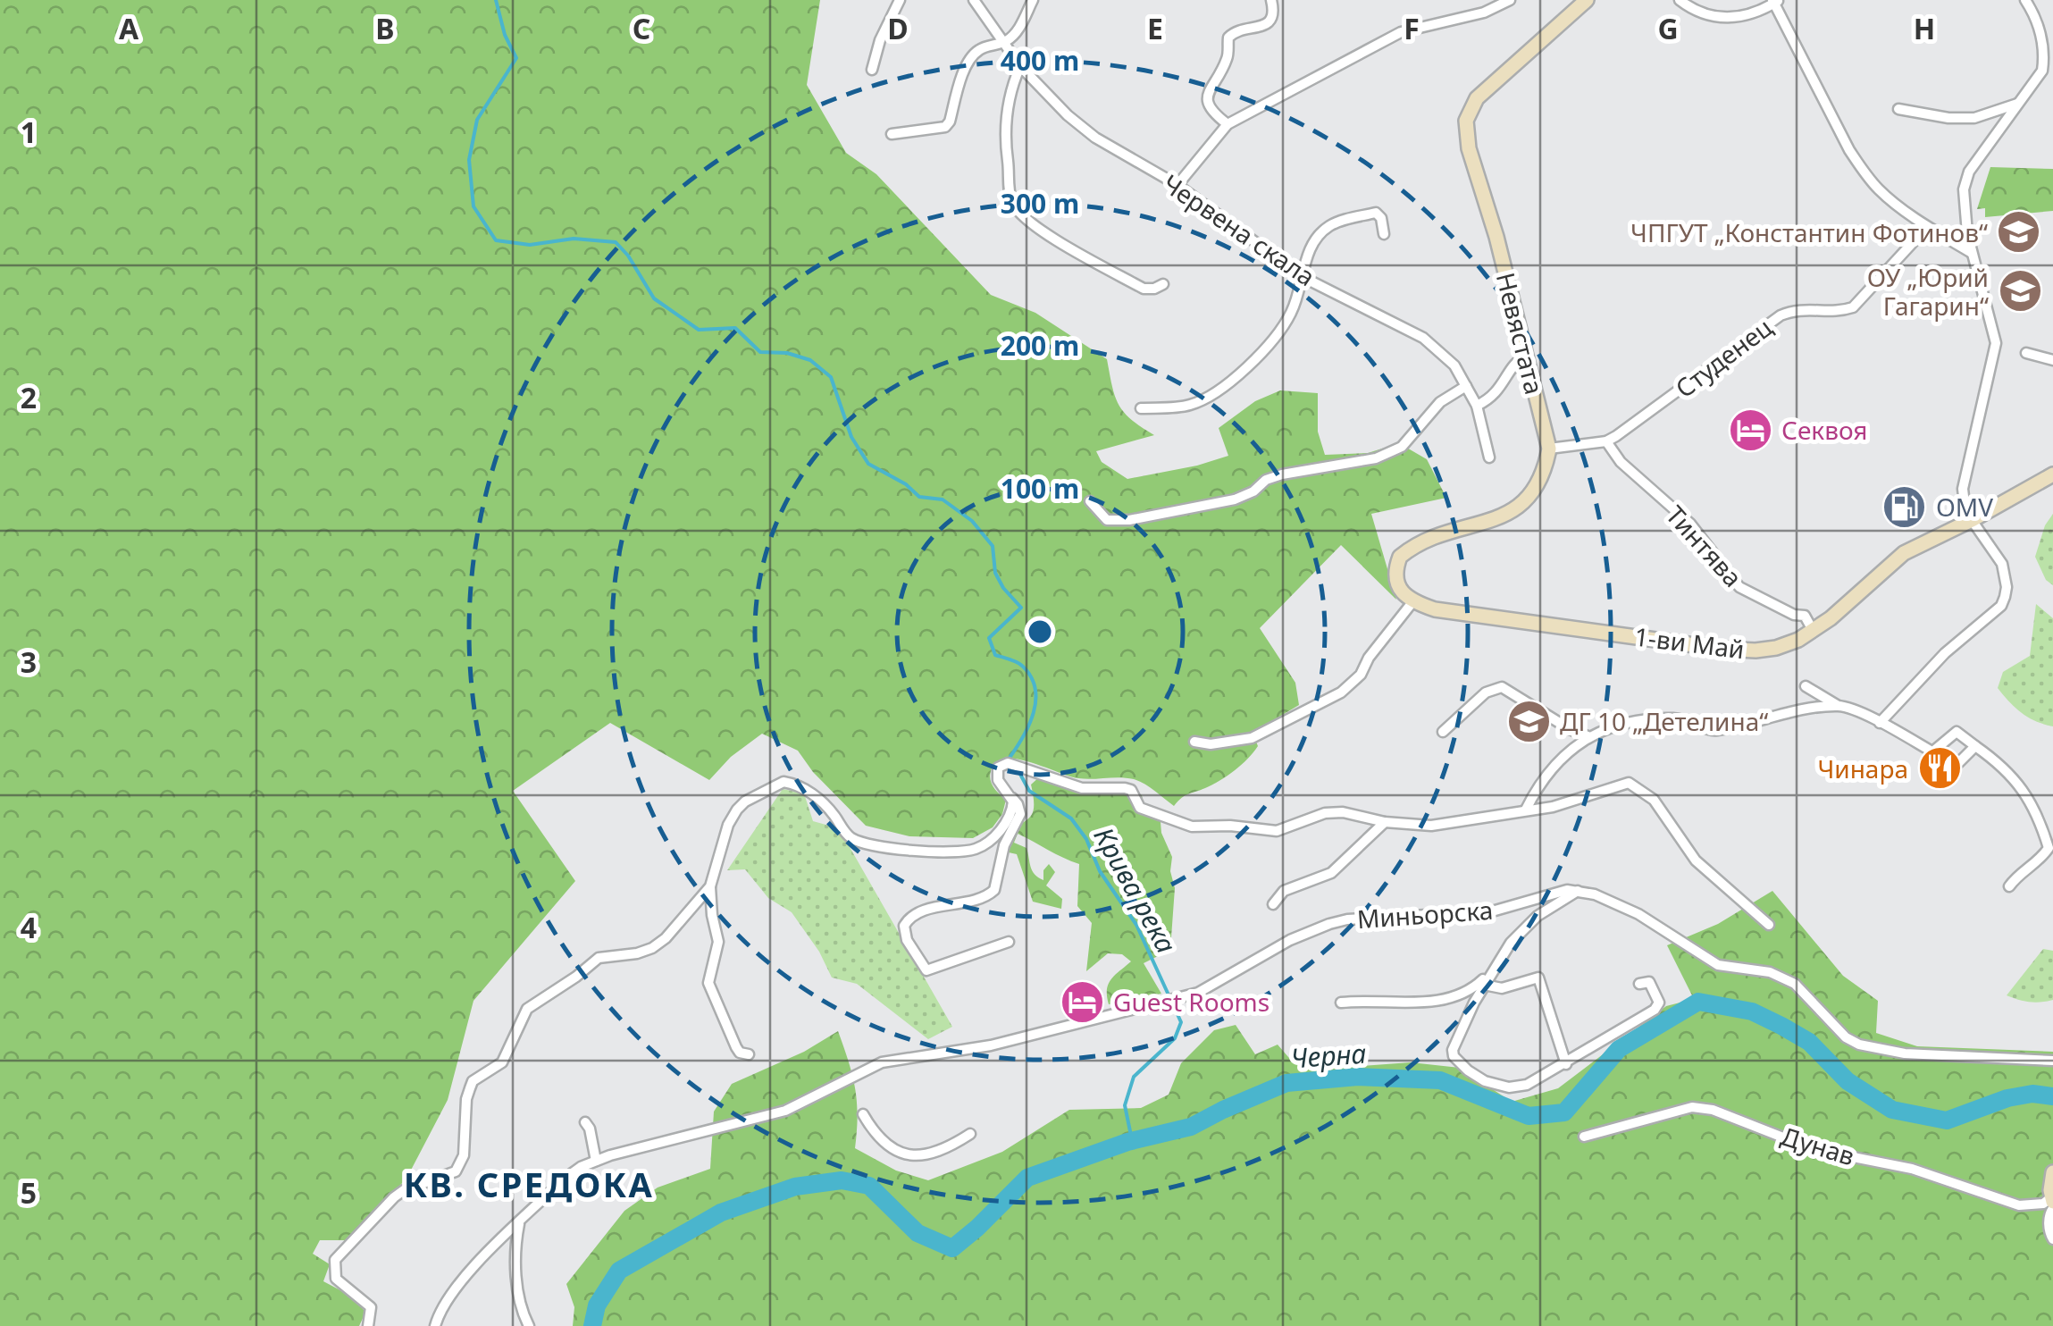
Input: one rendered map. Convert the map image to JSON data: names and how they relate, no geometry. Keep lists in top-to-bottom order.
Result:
{
  "streets": {
    "street": [
      "Червена скала",
      "Невястата",
      "Студенец",
      "Тинтява",
      "1-ви Май",
      "Миньорска",
      "Дунав"
    ]
  },
  "crossings": [
    ["Невястата", "Студенец"],
    ["Студенец", "Тинтява"],
    ["Тинтява", "1-ви Май"]
  ],
  "districts": ["КВ. СРЕДОКА"],
  "water": ["Крива река", "Черна"],
  "places": {
    "school or university": ["ЧПГУТ „Константин Фотинов“", "ОУ „Юрий Гагарин“", "ДГ 10 „Детелина“"],
    "hotel": ["Секвоя", "Guest Rooms"],
    "fuel station": ["OMV"],
    "restaurant": ["Чинара"]
  },
  "grid": {
    "columns": [
      "A",
      "B",
      "C",
      "D",
      "E",
      "F",
      "G",
      "H"
    ],
    "rows": [
      "1",
      "2",
      "3",
      "4",
      "5"
    ]
  },
  "rings": [
    "400 m",
    "300 m",
    "200 m",
    "100 m"
  ]
}
